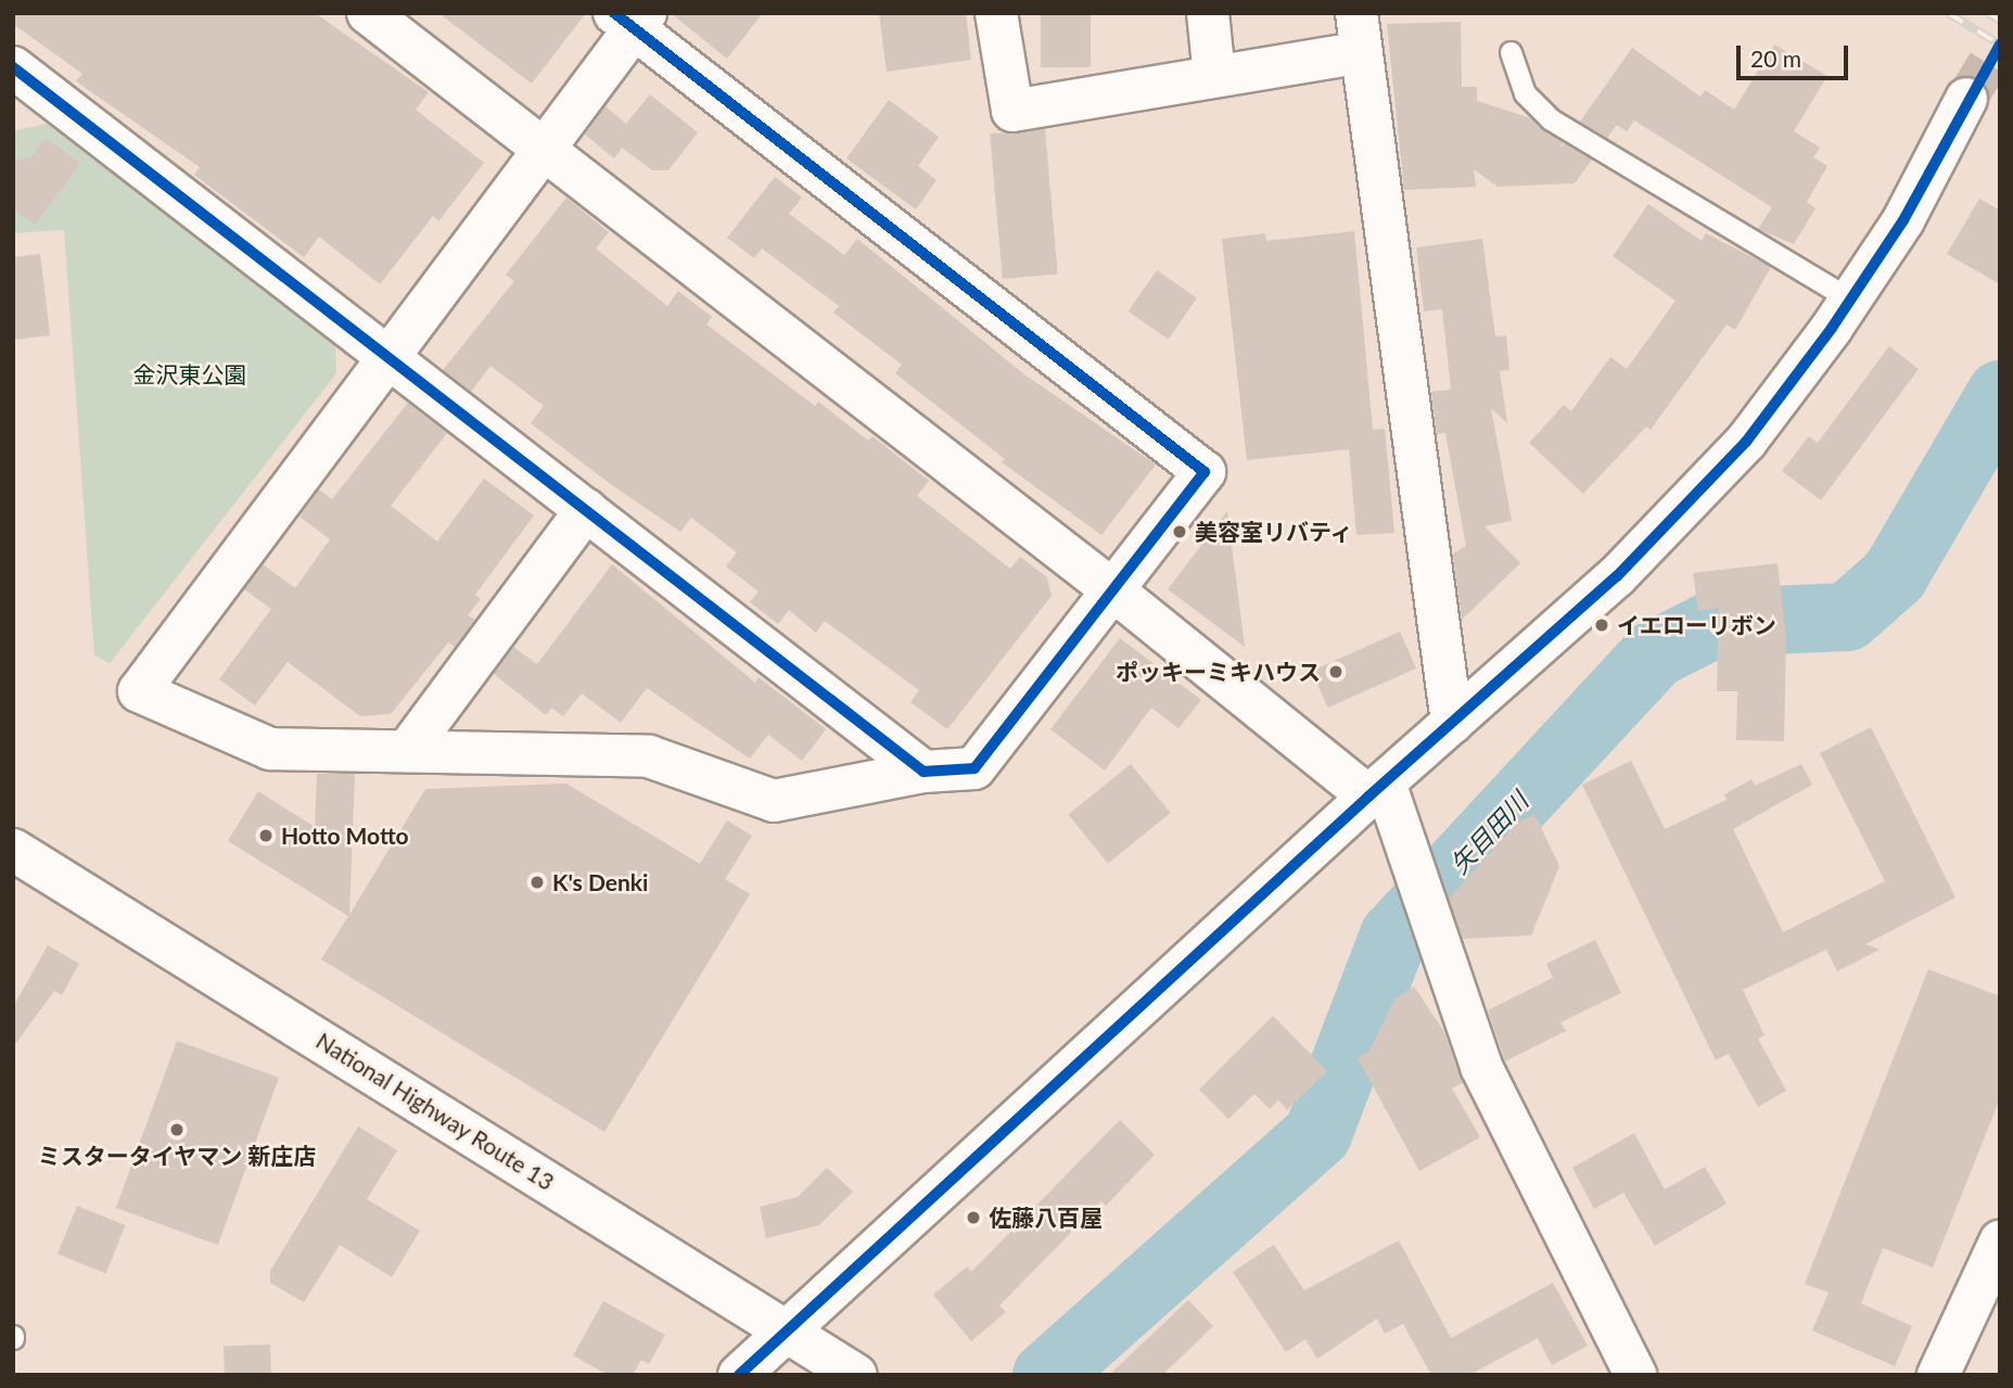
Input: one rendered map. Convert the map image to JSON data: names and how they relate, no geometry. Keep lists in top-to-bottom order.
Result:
{
  "streets": {
    "main road": ["National Highway Route 13"]
  },
  "water": ["矢目田川"],
  "parks": ["金沢東公園"],
  "places": [
    "美容室リバティ",
    "イエローリボン",
    "ポッキーミキハウス",
    "Hotto Motto",
    "K's Denki",
    "ミスタータイヤマン 新庄店",
    "佐藤八百屋"
  ],
  "scale_bar": "20 m"
}
